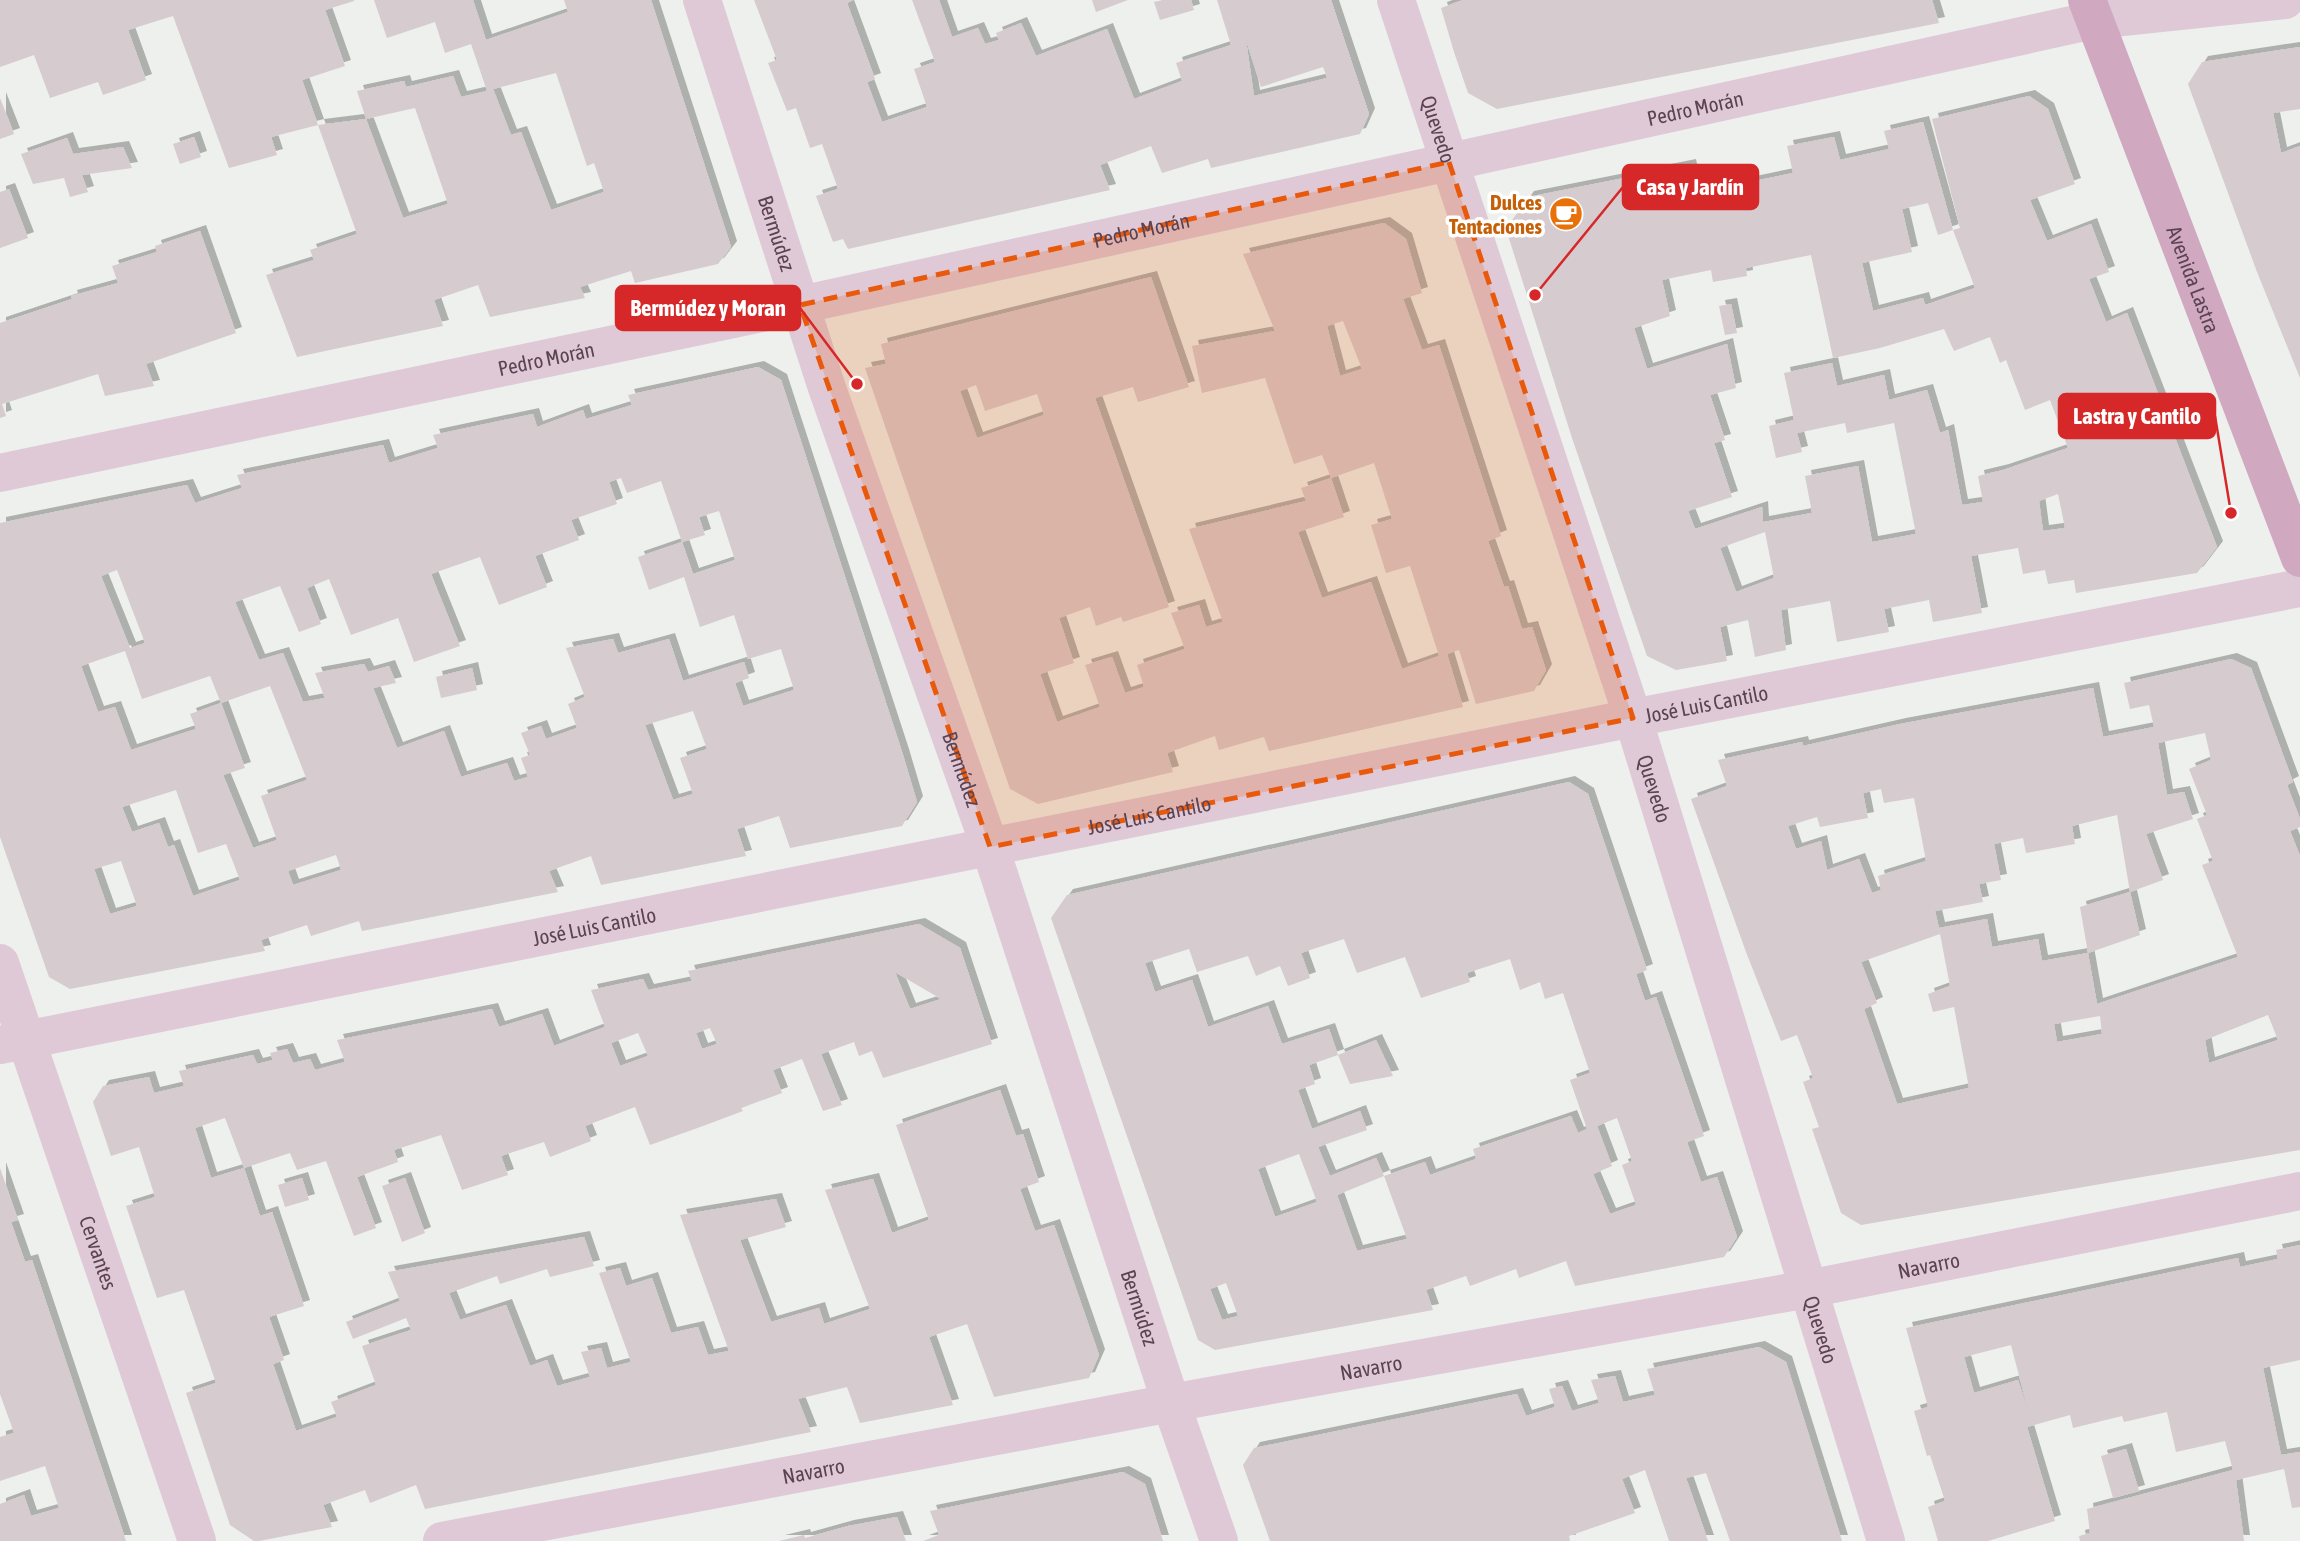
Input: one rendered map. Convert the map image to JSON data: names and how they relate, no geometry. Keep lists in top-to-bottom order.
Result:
{
  "streets": {
    "main road": ["Avenida Lastra"],
    "street": [
      "Pedro Morán",
      "Quevedo",
      "Bermúdez",
      "José Luis Cantilo",
      "Cervantes",
      "Navarro"
    ]
  },
  "crossings": [
    ["Pedro Morán", "Quevedo"],
    ["Pedro Morán", "Bermúdez"],
    ["Pedro Morán", "Avenida Lastra"],
    ["Quevedo", "José Luis Cantilo"],
    ["Quevedo", "Navarro"],
    ["Bermúdez", "José Luis Cantilo"],
    ["Bermúdez", "Navarro"],
    ["José Luis Cantilo", "Cervantes"]
  ],
  "places": {
    "cafe": ["Dulces Tentaciones"],
    "other": ["Casa y Jardín", "Bermúdez y Moran", "Lastra y Cantilo"]
  }
}
